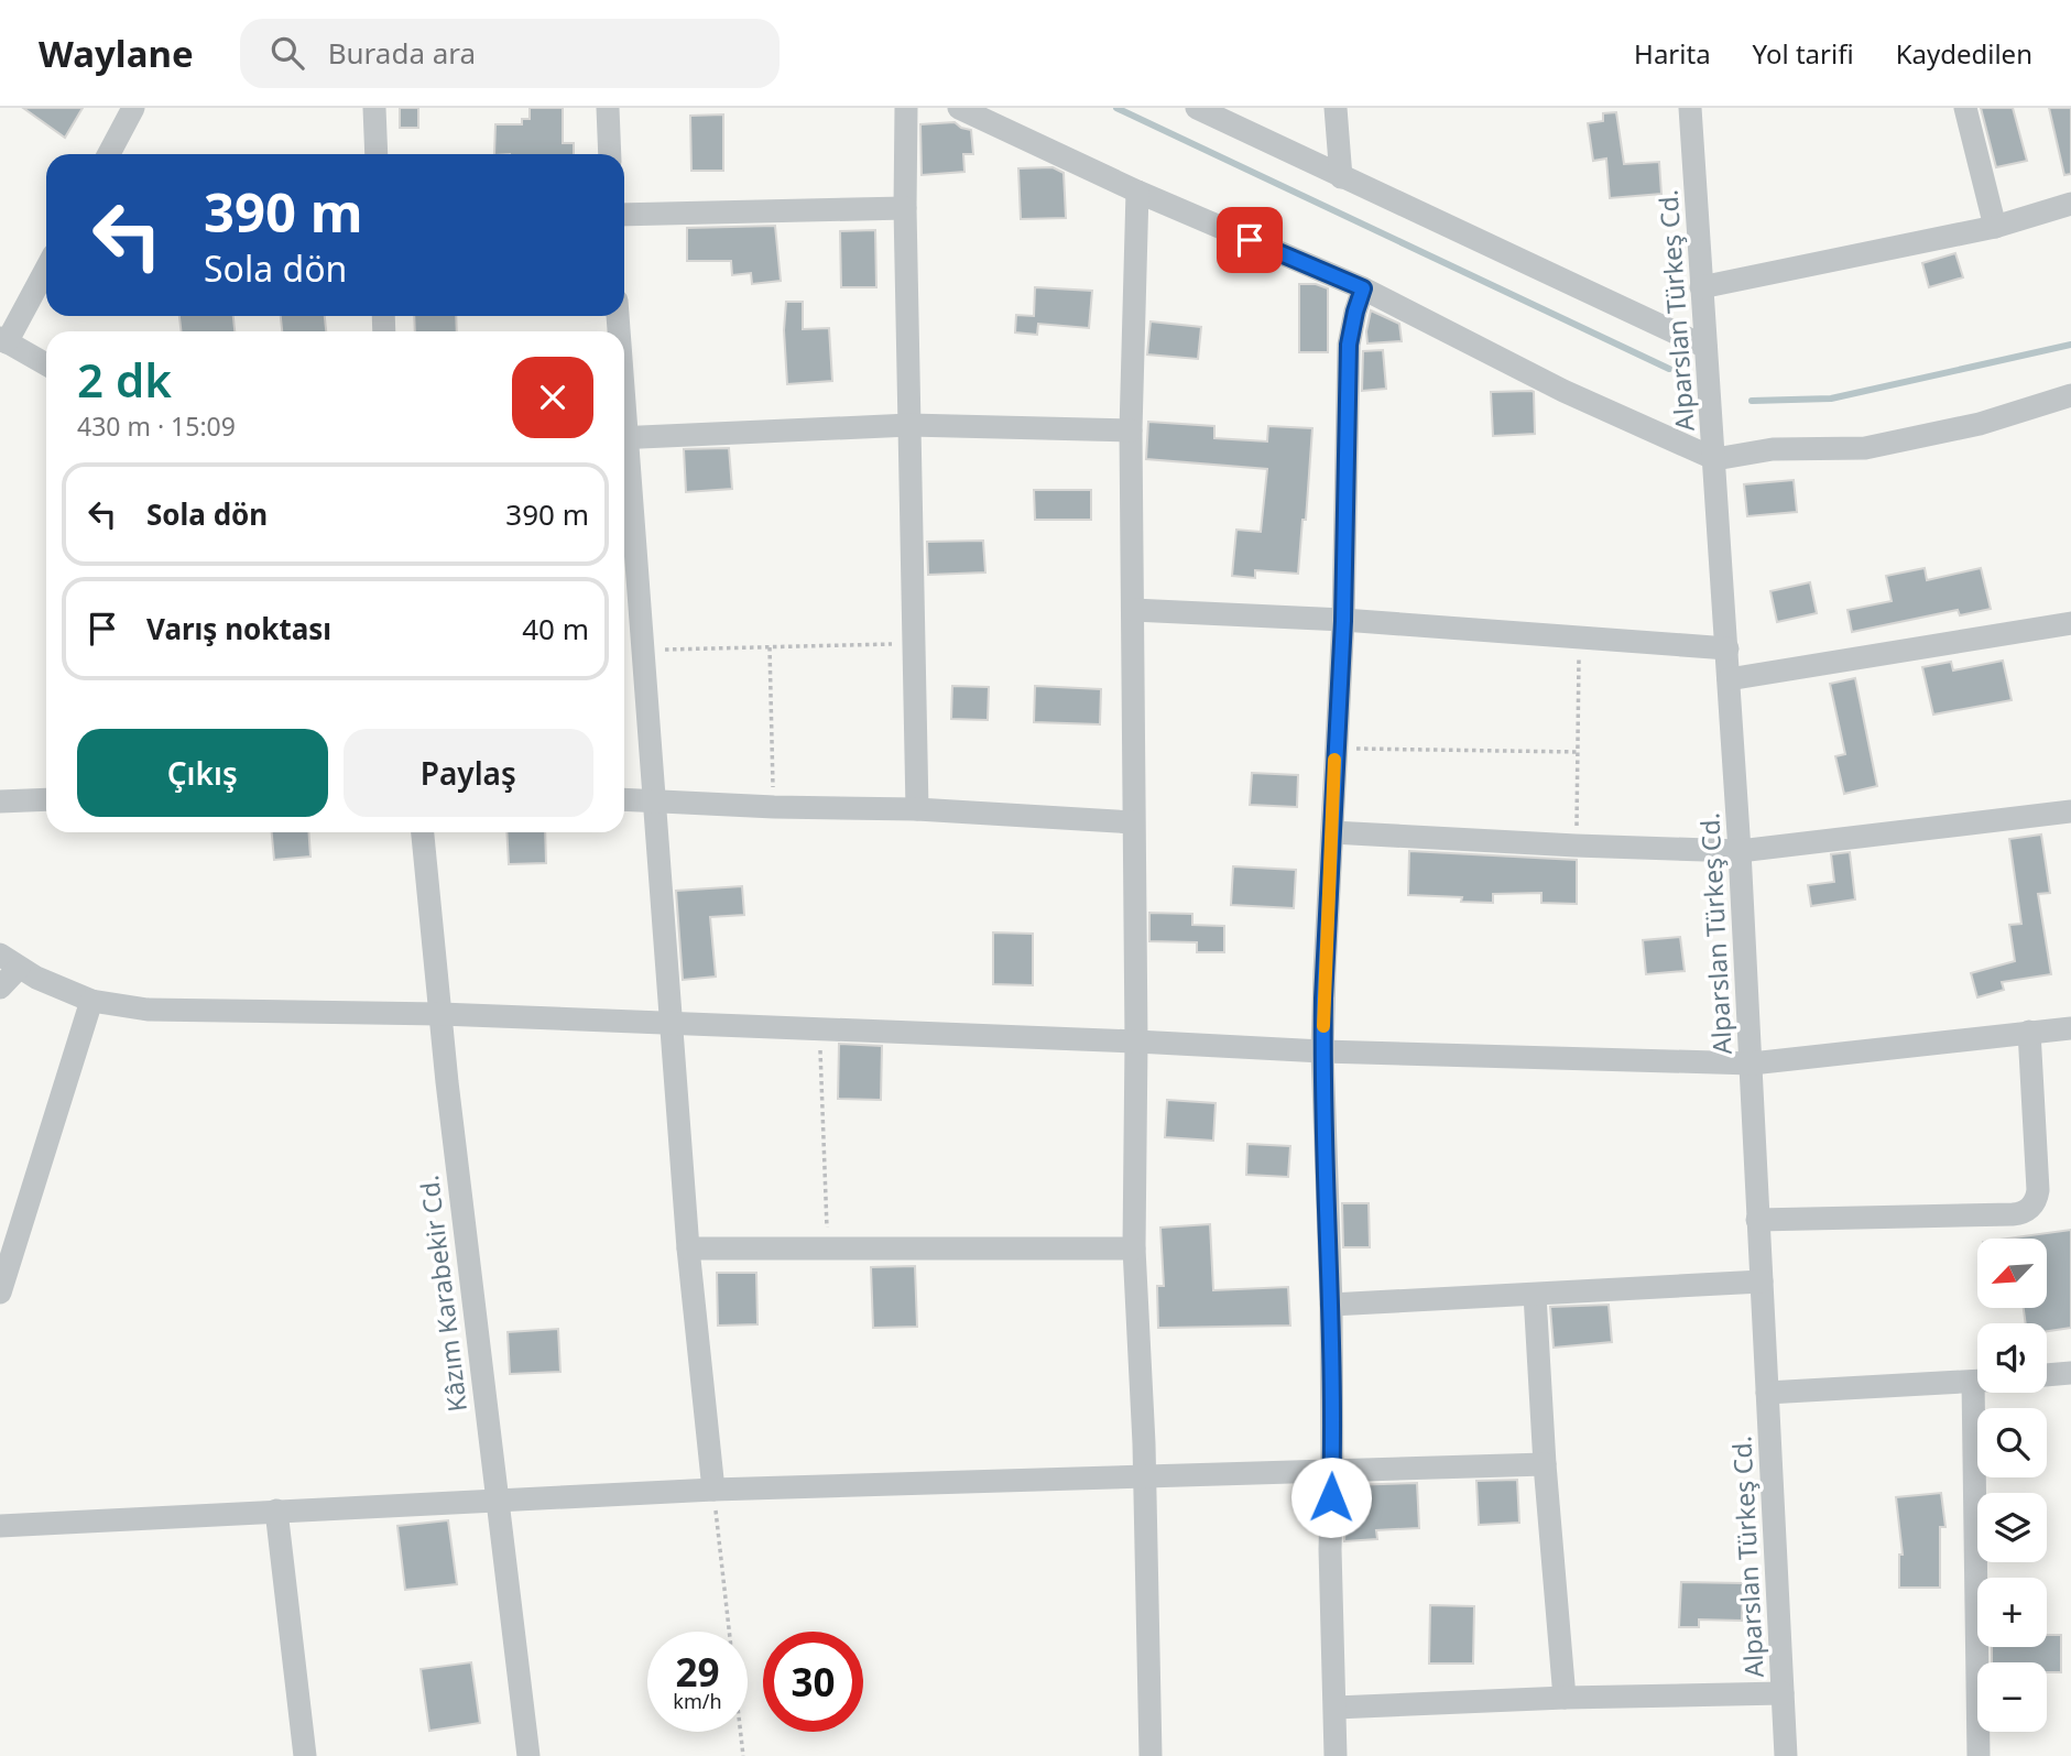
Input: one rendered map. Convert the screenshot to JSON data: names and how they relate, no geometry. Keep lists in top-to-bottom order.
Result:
{
  "streets": {
    "street": ["Alparslan Türkeş Cd.", "Kâzım Karabekir Cd."]
  },
  "north": "bottom left",
  "page": {
    "header": "Waylane",
    "search": "Burada ara",
    "nav": ["Harita", "Yol tarifi", "Kaydedilen"],
    "turn": ["390 m", "Sola dön"],
    "heading": ["2 dk", "430 m · 15:09"],
    "list": [
      {
        "name": "Sola dön",
        "value": "390 m"
      },
      {
        "name": "Varış noktası",
        "value": "40 m"
      }
    ],
    "buttons": ["Çıkış", "Paylaş"],
    "map_buttons": ["+", "−"],
    "speed": "29 km/h",
    "limit": "30"
  }
}
